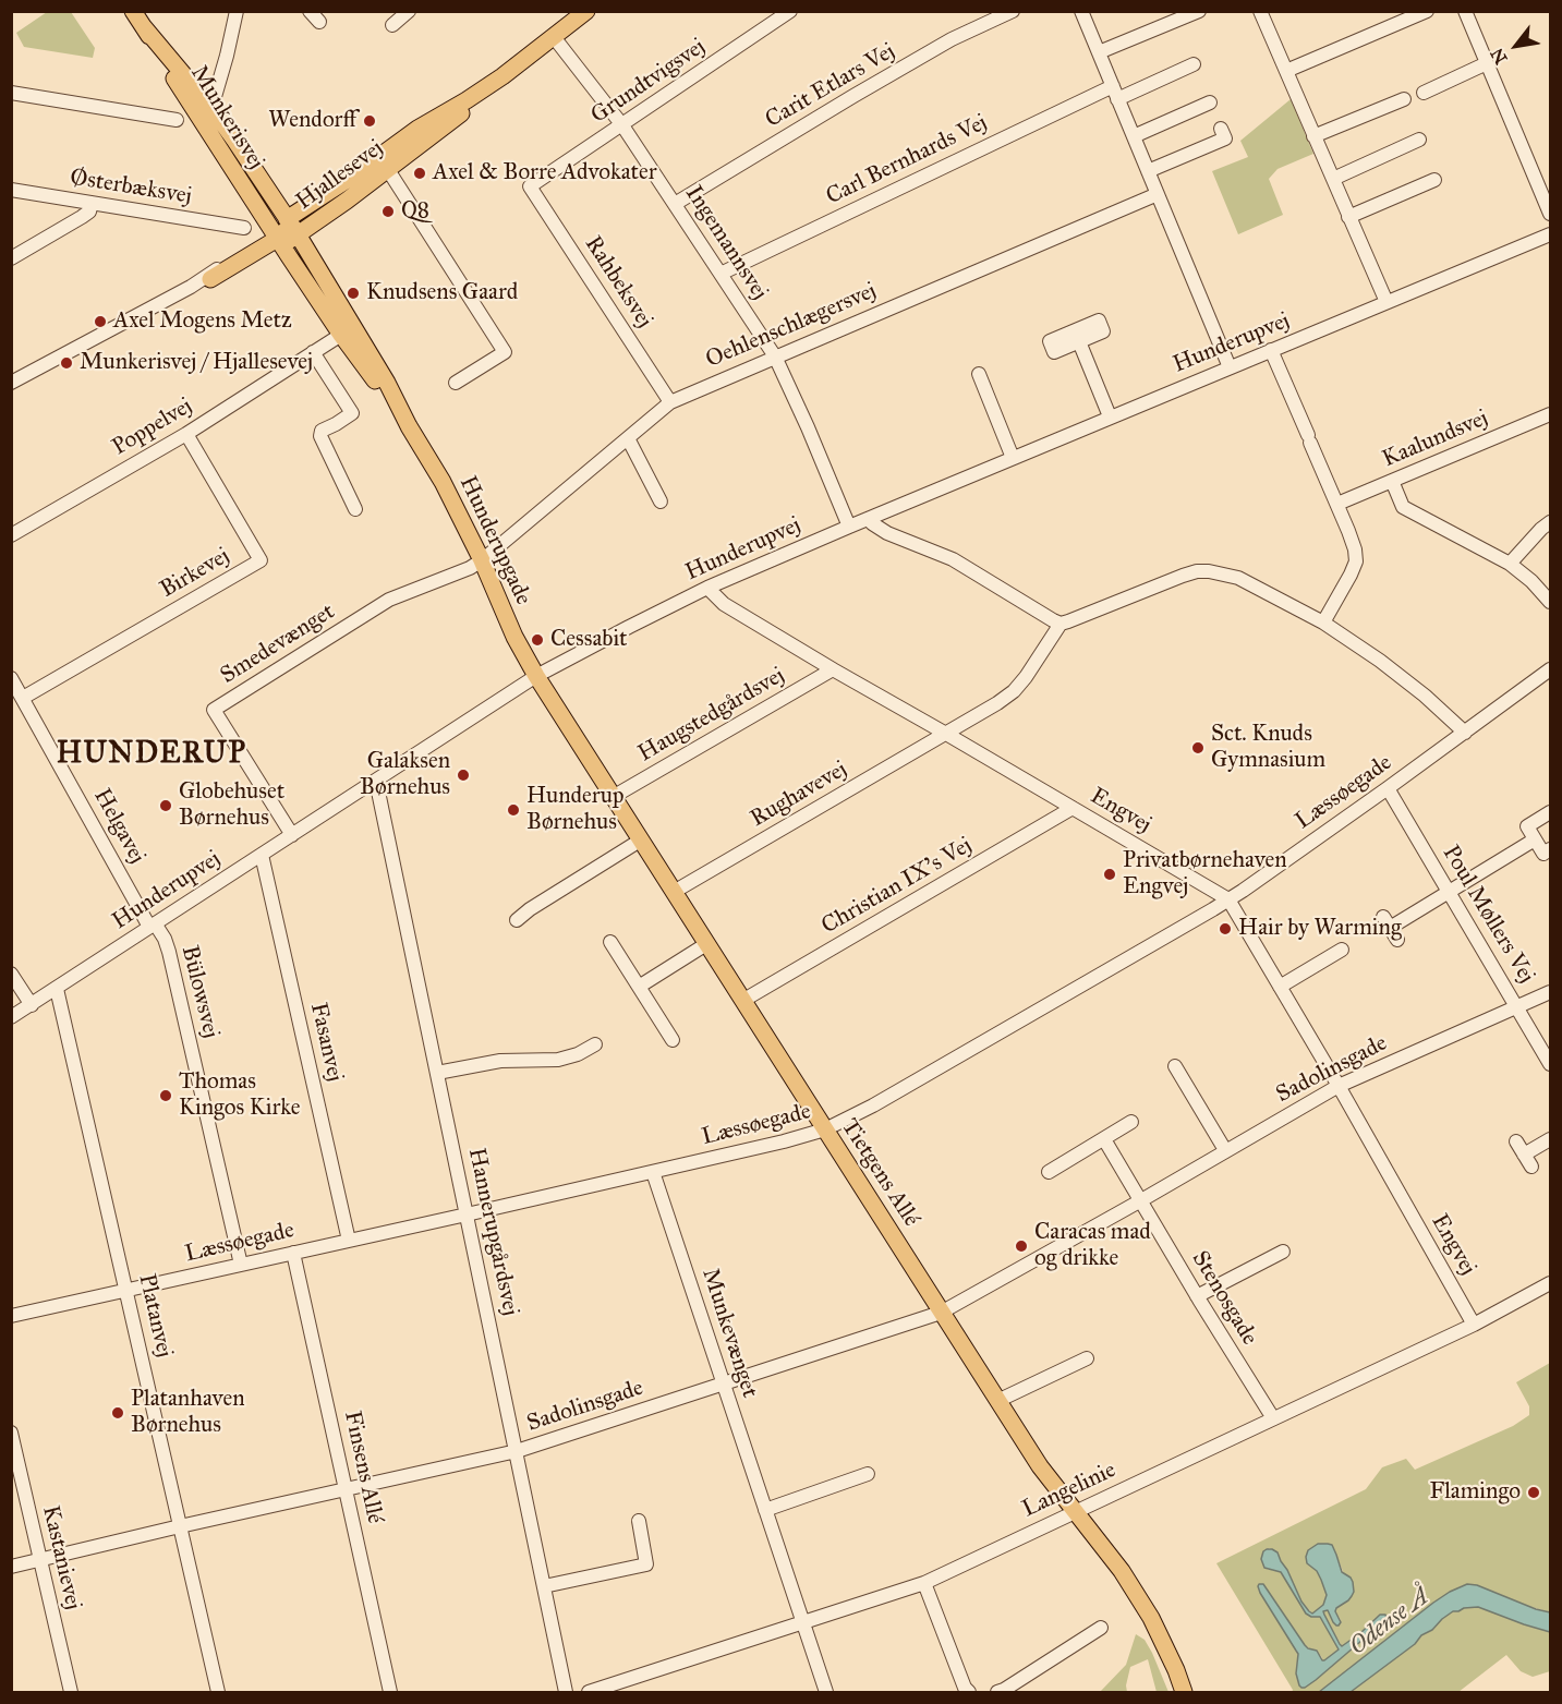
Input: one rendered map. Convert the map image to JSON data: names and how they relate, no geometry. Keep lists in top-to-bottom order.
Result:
{
  "streets": {
    "main road": [
      "Munkerisvej",
      "Hjallesevej",
      "Hunderupgade",
      "Tietgens Allé"
    ],
    "street": [
      "Grundtvigsvej",
      "Carit Etlars Vej",
      "Carl Bernhards Vej",
      "Østerbæksvej",
      "Ingemannsvej",
      "Rahbeksvej",
      "Oehlenschlægersvej",
      "Hunderupvej",
      "Poppelvej",
      "Kaalundsvej",
      "Birkevej",
      "Smedevænget",
      "Haugstedgårdsvej",
      "Læssøegade",
      "Rughavevej",
      "Engvej",
      "Helgavej",
      "Christian IX's Vej",
      "Poul Møllers Vej",
      "Bülowsvej",
      "Fasanvej",
      "Sadolinsgade",
      "Hannerupgårdsvej",
      "Stenosgade",
      "Platanvej",
      "Munkevænget",
      "Finsens Allé",
      "Langelinie",
      "Kastanievej"
    ]
  },
  "crossings": [
    ["Grundtvigsvej", "Ingemannsvej"],
    ["Grundtvigsvej", "Rahbeksvej"],
    ["Carit Etlars Vej", "Ingemannsvej"],
    ["Munkerisvej", "Hjallesevej"],
    ["Munkerisvej", "Poppelvej"],
    ["Munkerisvej", "Hunderupgade"],
    ["Carl Bernhards Vej", "Ingemannsvej"],
    ["Hjallesevej", "Ingemannsvej"],
    ["Ingemannsvej", "Oehlenschlægersvej"],
    ["Ingemannsvej", "Hunderupvej"],
    ["Rahbeksvej", "Oehlenschlægersvej"],
    ["Oehlenschlægersvej", "Hunderupgade"],
    ["Oehlenschlægersvej", "Smedevænget"],
    ["Hunderupvej", "Hunderupgade"],
    ["Hunderupvej", "Smedevænget"],
    ["Hunderupvej", "Engvej"],
    ["Hunderupvej", "Helgavej"],
    ["Hunderupvej", "Bülowsvej"],
    ["Hunderupvej", "Fasanvej"],
    ["Hunderupvej", "Tietgens Allé"],
    ["Hunderupvej", "Hannerupgårdsvej"],
    ["Hunderupvej", "Platanvej"],
    ["Poppelvej", "Hunderupgade"],
    ["Poppelvej", "Birkevej"],
    ["Hunderupgade", "Tietgens Allé"],
    ["Birkevej", "Helgavej"],
    ["Haugstedgårdsvej", "Engvej"],
    ["Haugstedgårdsvej", "Tietgens Allé"],
    ["Læssøegade", "Engvej"],
    ["Læssøegade", "Poul Møllers Vej"],
    ["Læssøegade", "Bülowsvej"],
    ["Læssøegade", "Fasanvej"],
    ["Læssøegade", "Tietgens Allé"],
    ["Læssøegade", "Hannerupgårdsvej"],
    ["Læssøegade", "Platanvej"],
    ["Læssøegade", "Munkevænget"],
    ["Læssøegade", "Finsens Allé"],
    ["Rughavevej", "Engvej"],
    ["Rughavevej", "Tietgens Allé"],
    ["Engvej", "Christian IX's Vej"],
    ["Engvej", "Sadolinsgade"],
    ["Engvej", "Langelinie"],
    ["Helgavej", "Bülowsvej"],
    ["Christian IX's Vej", "Tietgens Allé"],
    ["Poul Møllers Vej", "Sadolinsgade"],
    ["Sadolinsgade", "Tietgens Allé"],
    ["Sadolinsgade", "Hannerupgårdsvej"],
    ["Sadolinsgade", "Stenosgade"],
    ["Sadolinsgade", "Platanvej"],
    ["Sadolinsgade", "Munkevænget"],
    ["Sadolinsgade", "Finsens Allé"],
    ["Sadolinsgade", "Kastanievej"],
    ["Tietgens Allé", "Langelinie"],
    ["Stenosgade", "Langelinie"],
    ["Munkevænget", "Langelinie"]
  ],
  "districts": ["HUNDERUP"],
  "water": ["Odense Å"],
  "places": [
    "Wendorff",
    "Axel & Borre Advokater",
    "Q8",
    "Knudsens Gaard",
    "Axel Mogens Metz",
    "Munkerisvej / Hjallesevej",
    "Cessabit",
    "Sct. Knuds Gymnasium",
    "Galaksen Børnehus",
    "Globehuset Børnehus",
    "Hunderup Børnehus",
    "Privatbørnehaven Engvej",
    "Hair by Warming",
    "Thomas Kingos Kirke",
    "Caracas mad og drikke",
    "Platanhaven Børnehus",
    "Flamingo"
  ],
  "north": "bottom left"
}
